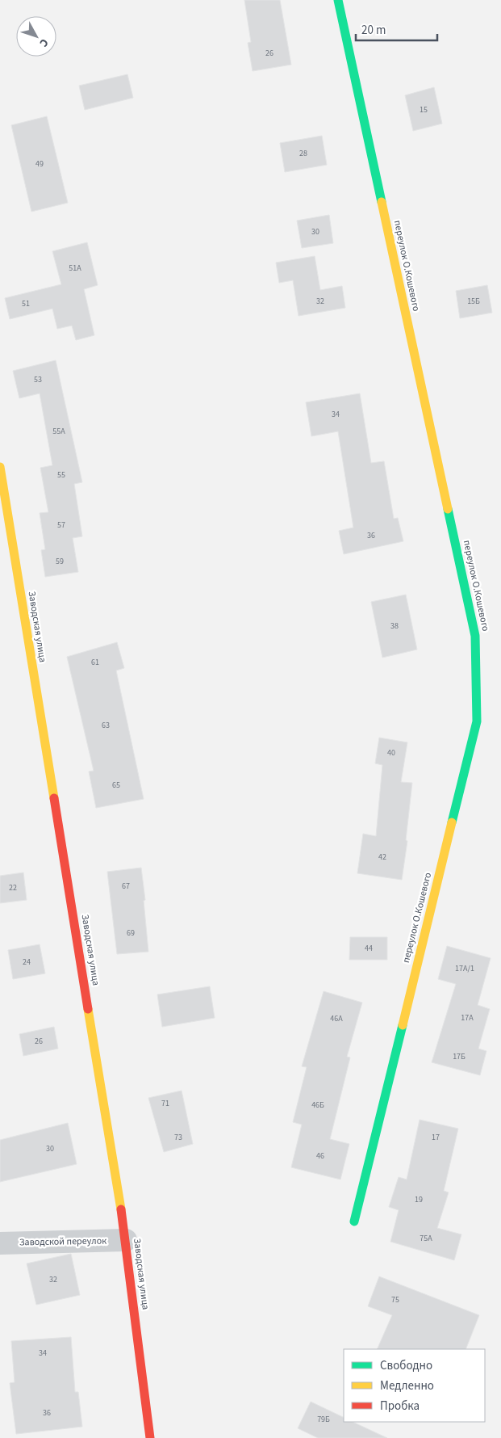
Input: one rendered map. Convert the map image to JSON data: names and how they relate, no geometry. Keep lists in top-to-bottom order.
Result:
{
  "streets": {
    "street": ["переулок О.Кошевого", "Заводская улица", "Заводской переулок"]
  },
  "crossings": [
    ["Заводская улица", "Заводской переулок"]
  ],
  "house_numbers": [
    "26",
    "15",
    "28",
    "49",
    "30",
    "51А",
    "32",
    "15Б",
    "51",
    "53",
    "34",
    "55А",
    "55",
    "57",
    "36",
    "59",
    "38",
    "61",
    "63",
    "40",
    "65",
    "42",
    "67",
    "22",
    "69",
    "44",
    "24",
    "17А/1",
    "17А",
    "46А",
    "26",
    "17Б",
    "71",
    "46Б",
    "73",
    "17",
    "30",
    "46",
    "19",
    "75А",
    "32",
    "75",
    "34",
    "36",
    "79Б"
  ],
  "legend": ["Свободно", "Медленно", "Пробка"],
  "scale_bar": "20 m",
  "north": "bottom right"
}
